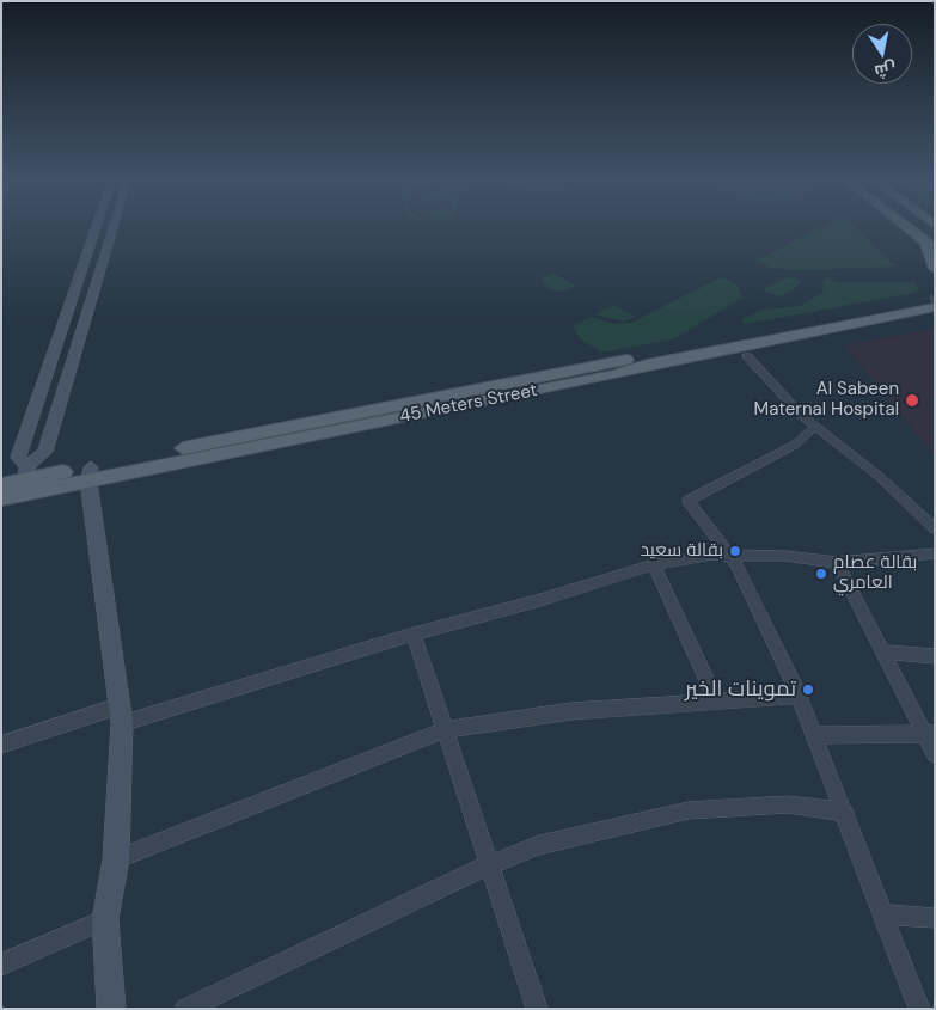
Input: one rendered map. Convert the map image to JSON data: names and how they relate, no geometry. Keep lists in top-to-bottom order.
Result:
{
  "streets": {
    "main road": ["45 Meters Street"]
  },
  "places": [
    "Al Sabeen Maternal Hospital",
    "بقالة سعيد",
    "بقالة عصام العامري",
    "تموينات الخير"
  ],
  "north": "bottom"
}
